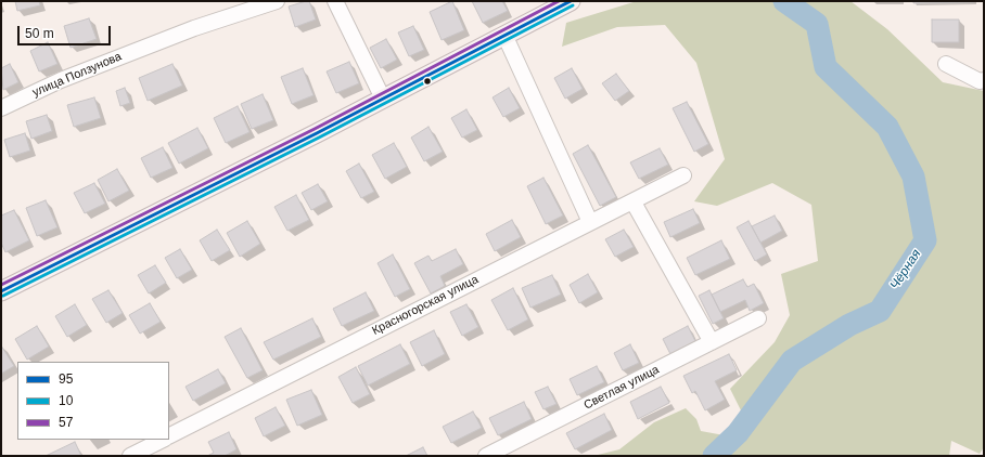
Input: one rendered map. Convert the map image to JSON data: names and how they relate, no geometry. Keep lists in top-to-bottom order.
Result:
{
  "streets": {
    "street": ["улица Ползунова", "Красногорская улица", "Светлая улица"]
  },
  "water": ["Чёрная"],
  "lines": ["transit line 95", "transit line 57", "transit line 10"],
  "legend": ["95", "10", "57"],
  "scale_bar": "50 m"
}
